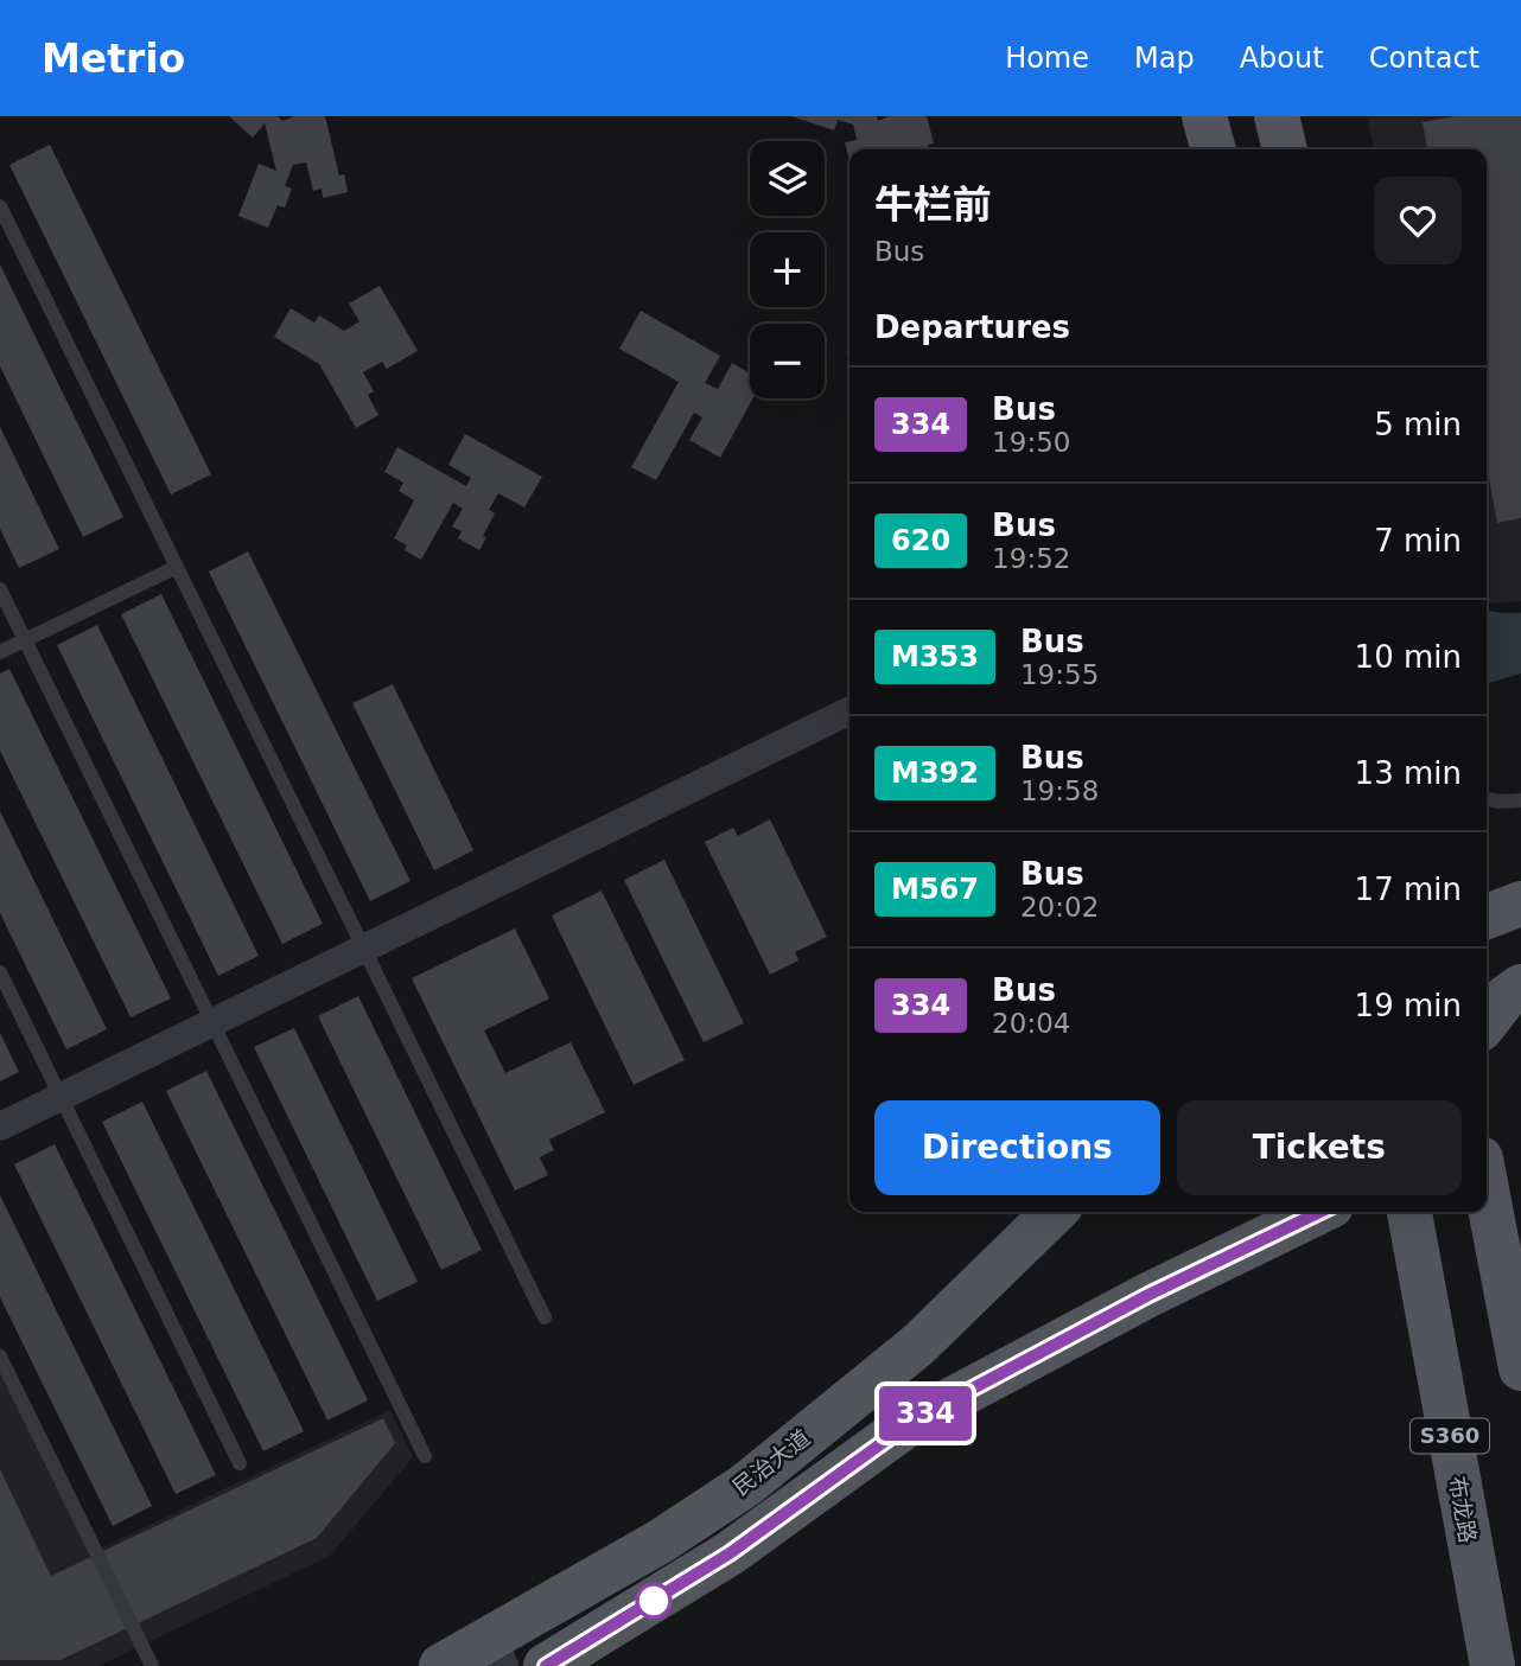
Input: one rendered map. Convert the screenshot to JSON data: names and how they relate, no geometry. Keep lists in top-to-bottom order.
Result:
{
  "streets": {
    "main road": ["S360", "民治大道", "布龙路"]
  },
  "lines": ["bus line 334"],
  "page": {
    "header": "Metrio",
    "nav": [
      "Home",
      "Map",
      "About",
      "Contact"
    ],
    "on_map": "334",
    "map_buttons": ["+", "−"],
    "heading": [
      ["牛栏前", "Bus"],
      "Departures"
    ],
    "list": [
      {
        "mark": "334",
        "name": "Bus",
        "note": "19:50",
        "value": "5 min"
      },
      {
        "mark": "620",
        "name": "Bus",
        "note": "19:52",
        "value": "7 min"
      },
      {
        "mark": "M353",
        "name": "Bus",
        "note": "19:55",
        "value": "10 min"
      },
      {
        "mark": "M392",
        "name": "Bus",
        "note": "19:58",
        "value": "13 min"
      },
      {
        "mark": "M567",
        "name": "Bus",
        "note": "20:02",
        "value": "17 min"
      },
      {
        "mark": "334",
        "name": "Bus",
        "note": "20:04",
        "value": "19 min"
      }
    ],
    "buttons": ["Directions", "Tickets"]
  }
}
